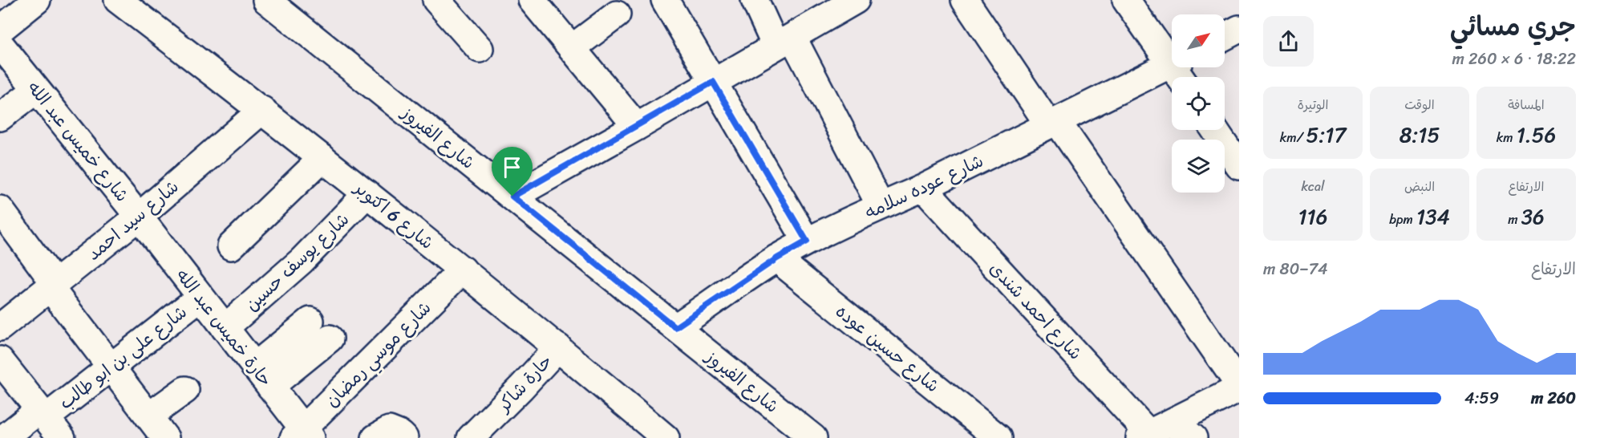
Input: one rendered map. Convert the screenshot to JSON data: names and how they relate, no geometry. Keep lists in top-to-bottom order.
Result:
{
  "streets": {
    "street": [
      "شارع الفيروز",
      "شارع خميس عبد الله",
      "شارع عوده سلامه",
      "شارع 6 اكتوبر",
      "شارع سيد احمد",
      "شارع يوسف حسين",
      "شارع احمد شندى",
      "حارة خميس عبد الله",
      "شارع حسين عوده",
      "شارع موسي رمضان",
      "شارع على بن ابو طالب",
      "حارة شاكر"
    ]
  },
  "crossings": [
    ["شارع الفيروز", "شارع عوده سلامه"],
    ["شارع خميس عبد الله", "شارع سيد احمد"],
    ["شارع خميس عبد الله", "حارة خميس عبد الله"],
    ["شارع عوده سلامه", "شارع احمد شندى"],
    ["شارع عوده سلامه", "شارع حسين عوده"],
    ["شارع 6 اكتوبر", "شارع سيد احمد"],
    ["شارع 6 اكتوبر", "شارع يوسف حسين"],
    ["شارع 6 اكتوبر", "شارع موسي رمضان"],
    ["شارع 6 اكتوبر", "حارة شاكر"],
    ["شارع سيد احمد", "حارة خميس عبد الله"],
    ["شارع يوسف حسين", "حارة خميس عبد الله"],
    ["حارة خميس عبد الله", "شارع موسي رمضان"],
    ["حارة خميس عبد الله", "شارع على بن ابو طالب"]
  ],
  "north": "top right",
  "page": {
    "heading": ["جري مسائي", "18:22 · 6 × 260 m"],
    "stats": [
      ["المسافة", "1.56 km"],
      ["الوقت", "8:15"],
      ["الوتيرة", "5:17 /km"],
      ["الارتفاع", "36 m"],
      ["النبض", "134 bpm"],
      ["kcal", "116"]
    ],
    "chart": ["الارتفاع", "74–80 m"],
    "list": [
      {
        "name": "260 m",
        "note": "4:59"
      }
    ]
  }
}
